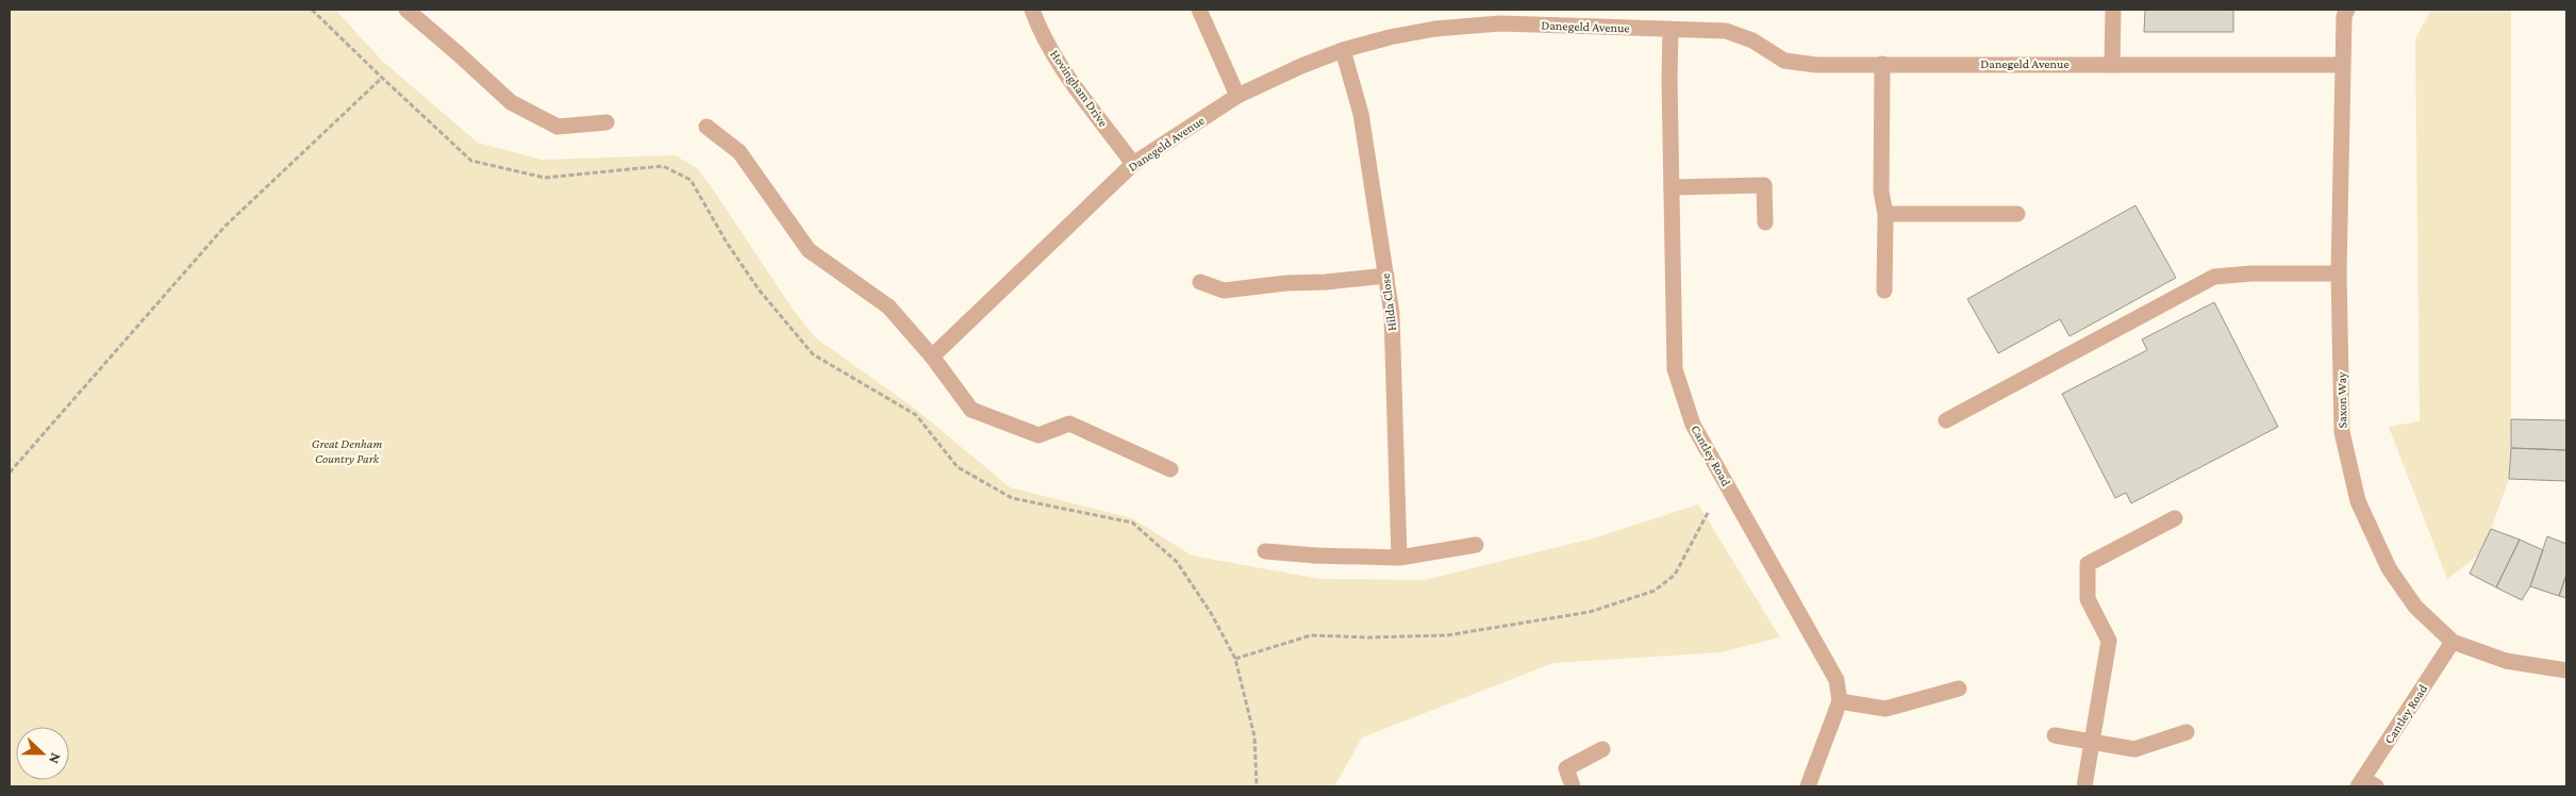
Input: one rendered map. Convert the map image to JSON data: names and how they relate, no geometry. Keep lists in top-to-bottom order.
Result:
{
  "streets": {
    "street": [
      "Danegeld Avenue",
      "Hovingham Drive",
      "Hilda Close",
      "Saxon Way",
      "Cantley Road"
    ]
  },
  "crossings": [
    ["Danegeld Avenue", "Hovingham Drive"],
    ["Danegeld Avenue", "Hilda Close"],
    ["Danegeld Avenue", "Saxon Way"],
    ["Danegeld Avenue", "Cantley Road"],
    ["Saxon Way", "Cantley Road"]
  ],
  "parks": ["Great Denham Country Park"],
  "north": "right"
}
